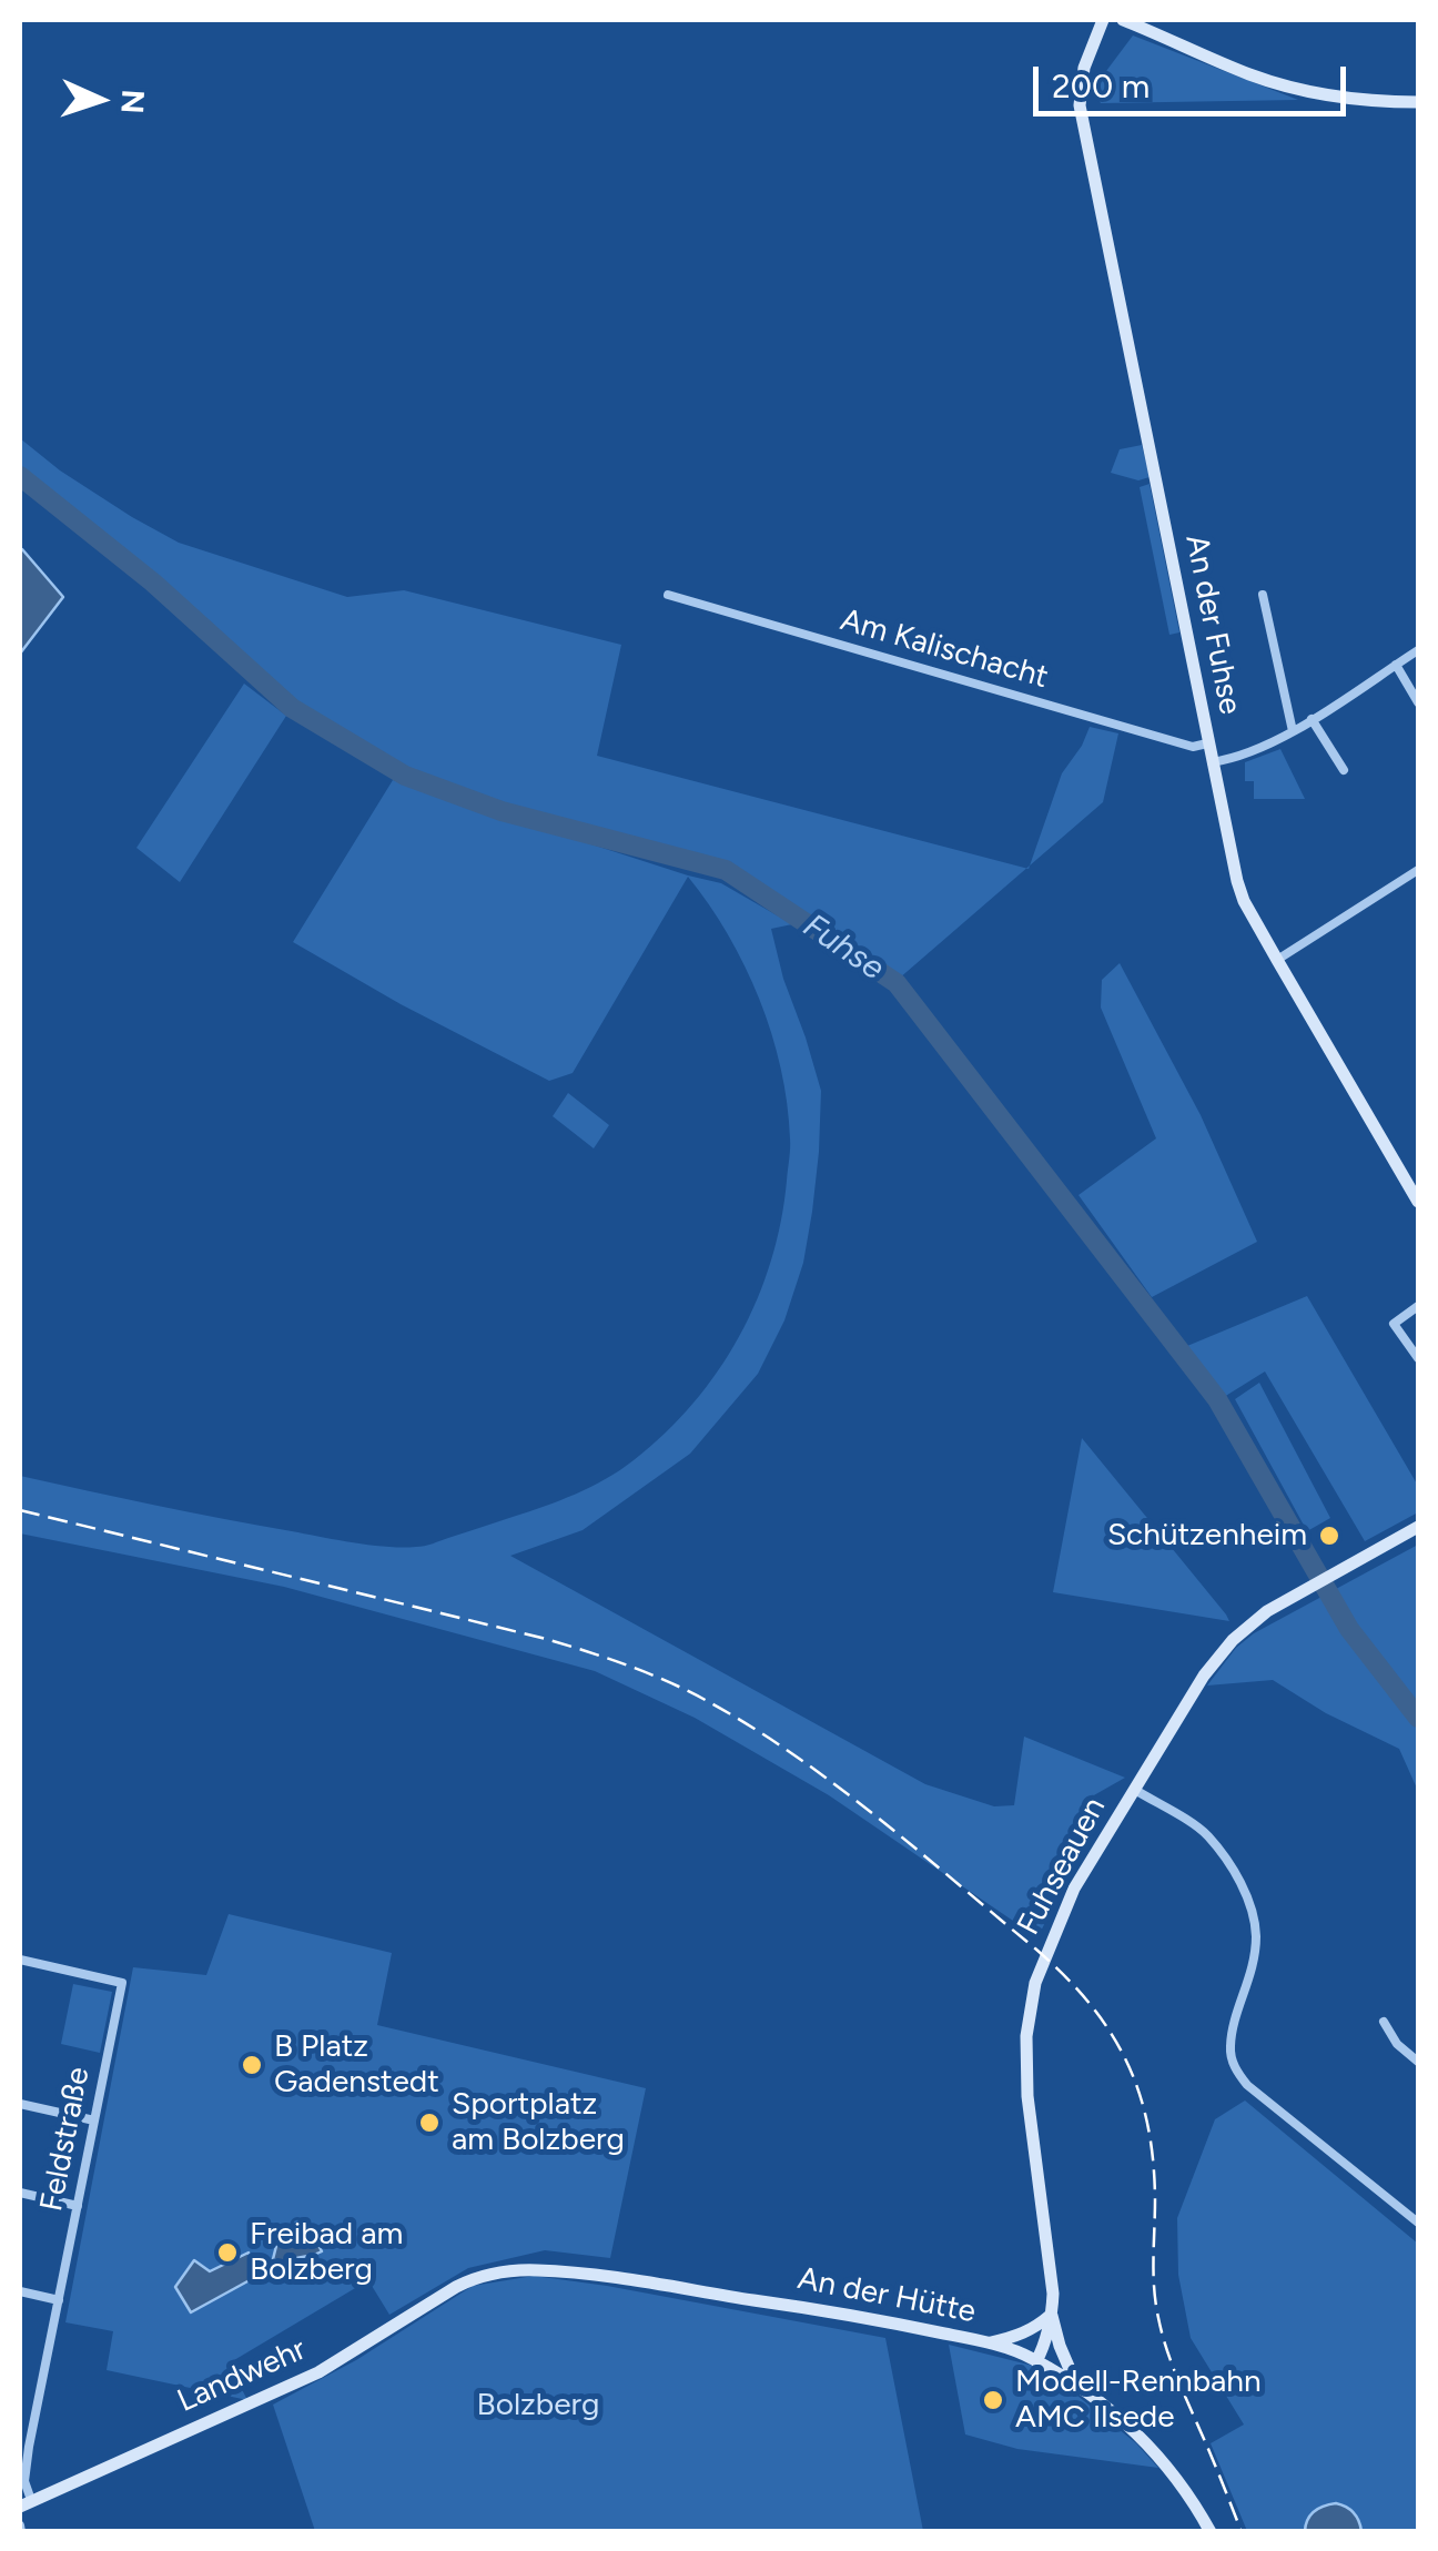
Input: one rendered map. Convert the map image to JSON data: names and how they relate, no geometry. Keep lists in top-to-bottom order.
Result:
{
  "streets": {
    "street": [
      "An der Fuhse",
      "Am Kalischacht",
      "Fuhseauen",
      "Feldstraße",
      "An der Hütte",
      "Landwehr"
    ]
  },
  "crossings": [
    ["An der Fuhse", "Am Kalischacht"],
    ["Fuhseauen", "An der Hütte"],
    ["Feldstraße", "Landwehr"],
    ["An der Hütte", "Landwehr"]
  ],
  "water": ["Fuhse"],
  "parks": ["Bolzberg"],
  "places": [
    "Schützenheim",
    "B Platz Gadenstedt",
    "Sportplatz am Bolzberg",
    "Freibad am Bolzberg",
    "Modell-Rennbahn AMC Ilsede"
  ],
  "scale_bar": "200 m",
  "north": "right"
}
